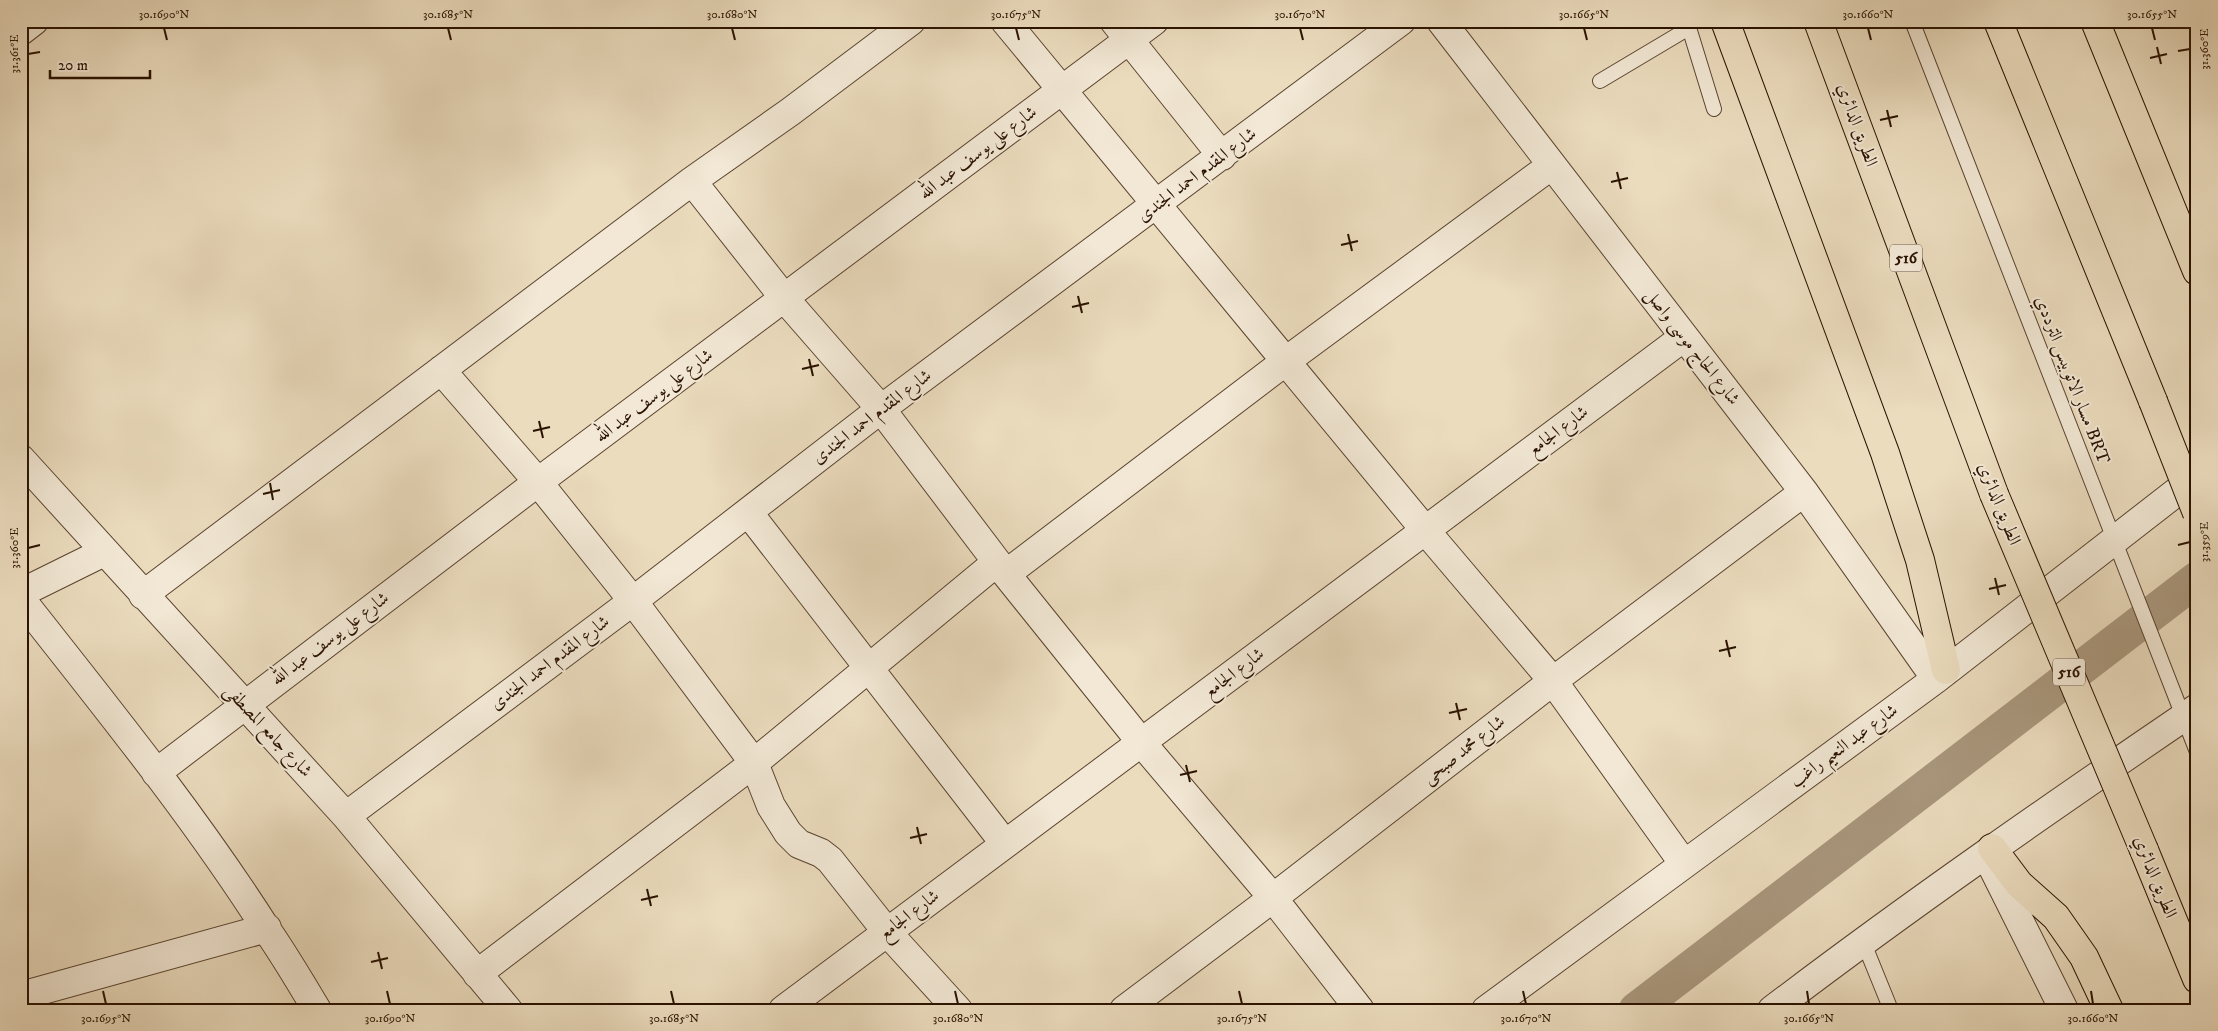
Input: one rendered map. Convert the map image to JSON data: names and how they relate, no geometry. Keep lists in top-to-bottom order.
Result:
{
  "streets": {
    "highway": ["الطريق الدائري", "516"],
    "street": [
      "شارع على يوسف عبد الله",
      "شارع المقدم احمد الجندى",
      "شارع الحاج موسى واصل",
      "شارع الجامع",
      "شارع جامع المصطفى",
      "شارع عبد النعيم راغب",
      "شارع محمد صبحى"
    ],
    "lane": ["مسار الاتوبيس الترددي BRT"]
  },
  "crossings": [
    ["شارع على يوسف عبد الله", "شارع جامع المصطفى"],
    ["شارع المقدم احمد الجندى", "شارع جامع المصطفى"],
    ["شارع الحاج موسى واصل", "شارع الجامع"],
    ["شارع الحاج موسى واصل", "شارع عبد النعيم راغب"],
    ["شارع الحاج موسى واصل", "شارع محمد صبحى"]
  ],
  "scale_bar": "20 m",
  "coordinates": [
    "30.1690°N",
    "30.1685°N",
    "30.1680°N",
    "30.1675°N",
    "30.1670°N",
    "30.1665°N",
    "30.1660°N",
    "30.1655°N",
    "31.360°E",
    "31.361°E",
    "31.359°E",
    "30.1695°N"
  ]
}
